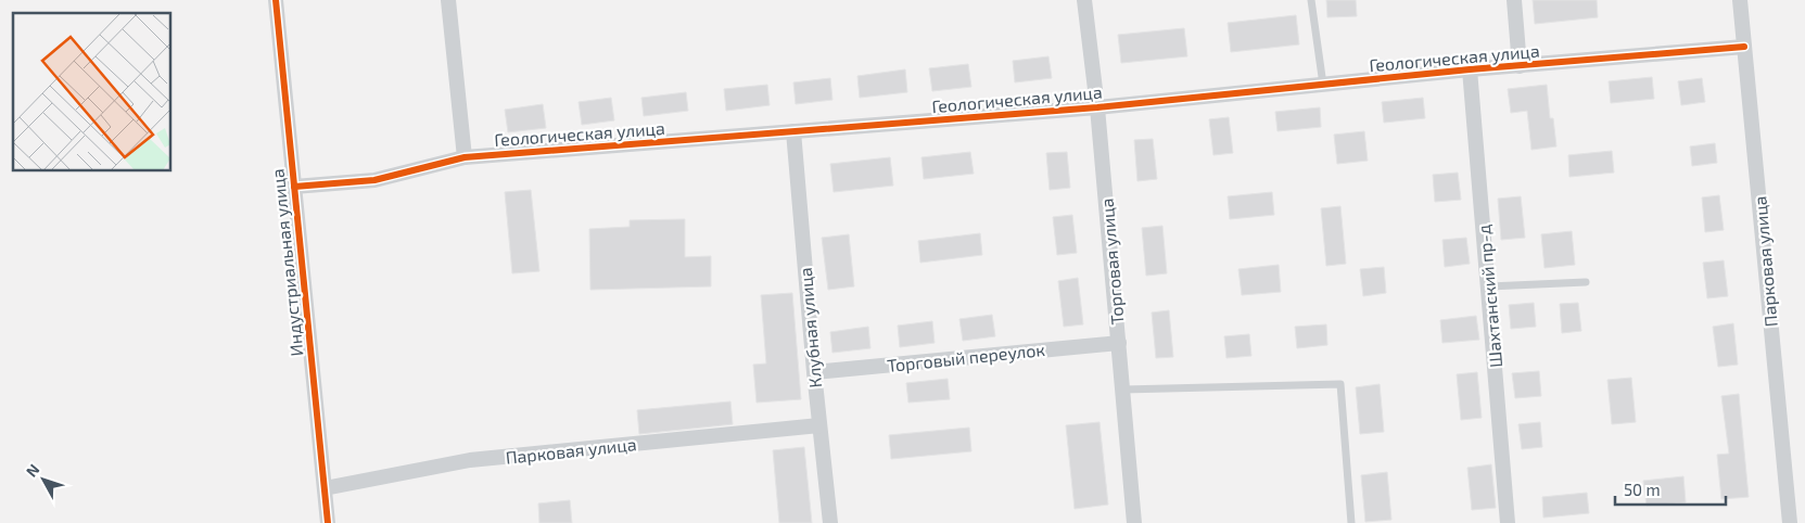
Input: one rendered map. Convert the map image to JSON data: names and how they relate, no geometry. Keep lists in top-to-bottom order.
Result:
{
  "streets": {
    "street": [
      "Геологическая улица",
      "Торговая улица",
      "Парковая улица",
      "Индустриальная улица",
      "Шахтанский пр-д",
      "Клубная улица",
      "Торговый переулок"
    ]
  },
  "crossings": [
    ["Геологическая улица", "Торговая улица"],
    ["Геологическая улица", "Парковая улица"],
    ["Геологическая улица", "Индустриальная улица"],
    ["Геологическая улица", "Шахтанский пр-д"],
    ["Геологическая улица", "Клубная улица"],
    ["Торговая улица", "Торговый переулок"],
    ["Парковая улица", "Индустриальная улица"],
    ["Парковая улица", "Клубная улица"],
    ["Клубная улица", "Торговый переулок"]
  ],
  "scale_bar": "50 m",
  "north": "top left"
}
